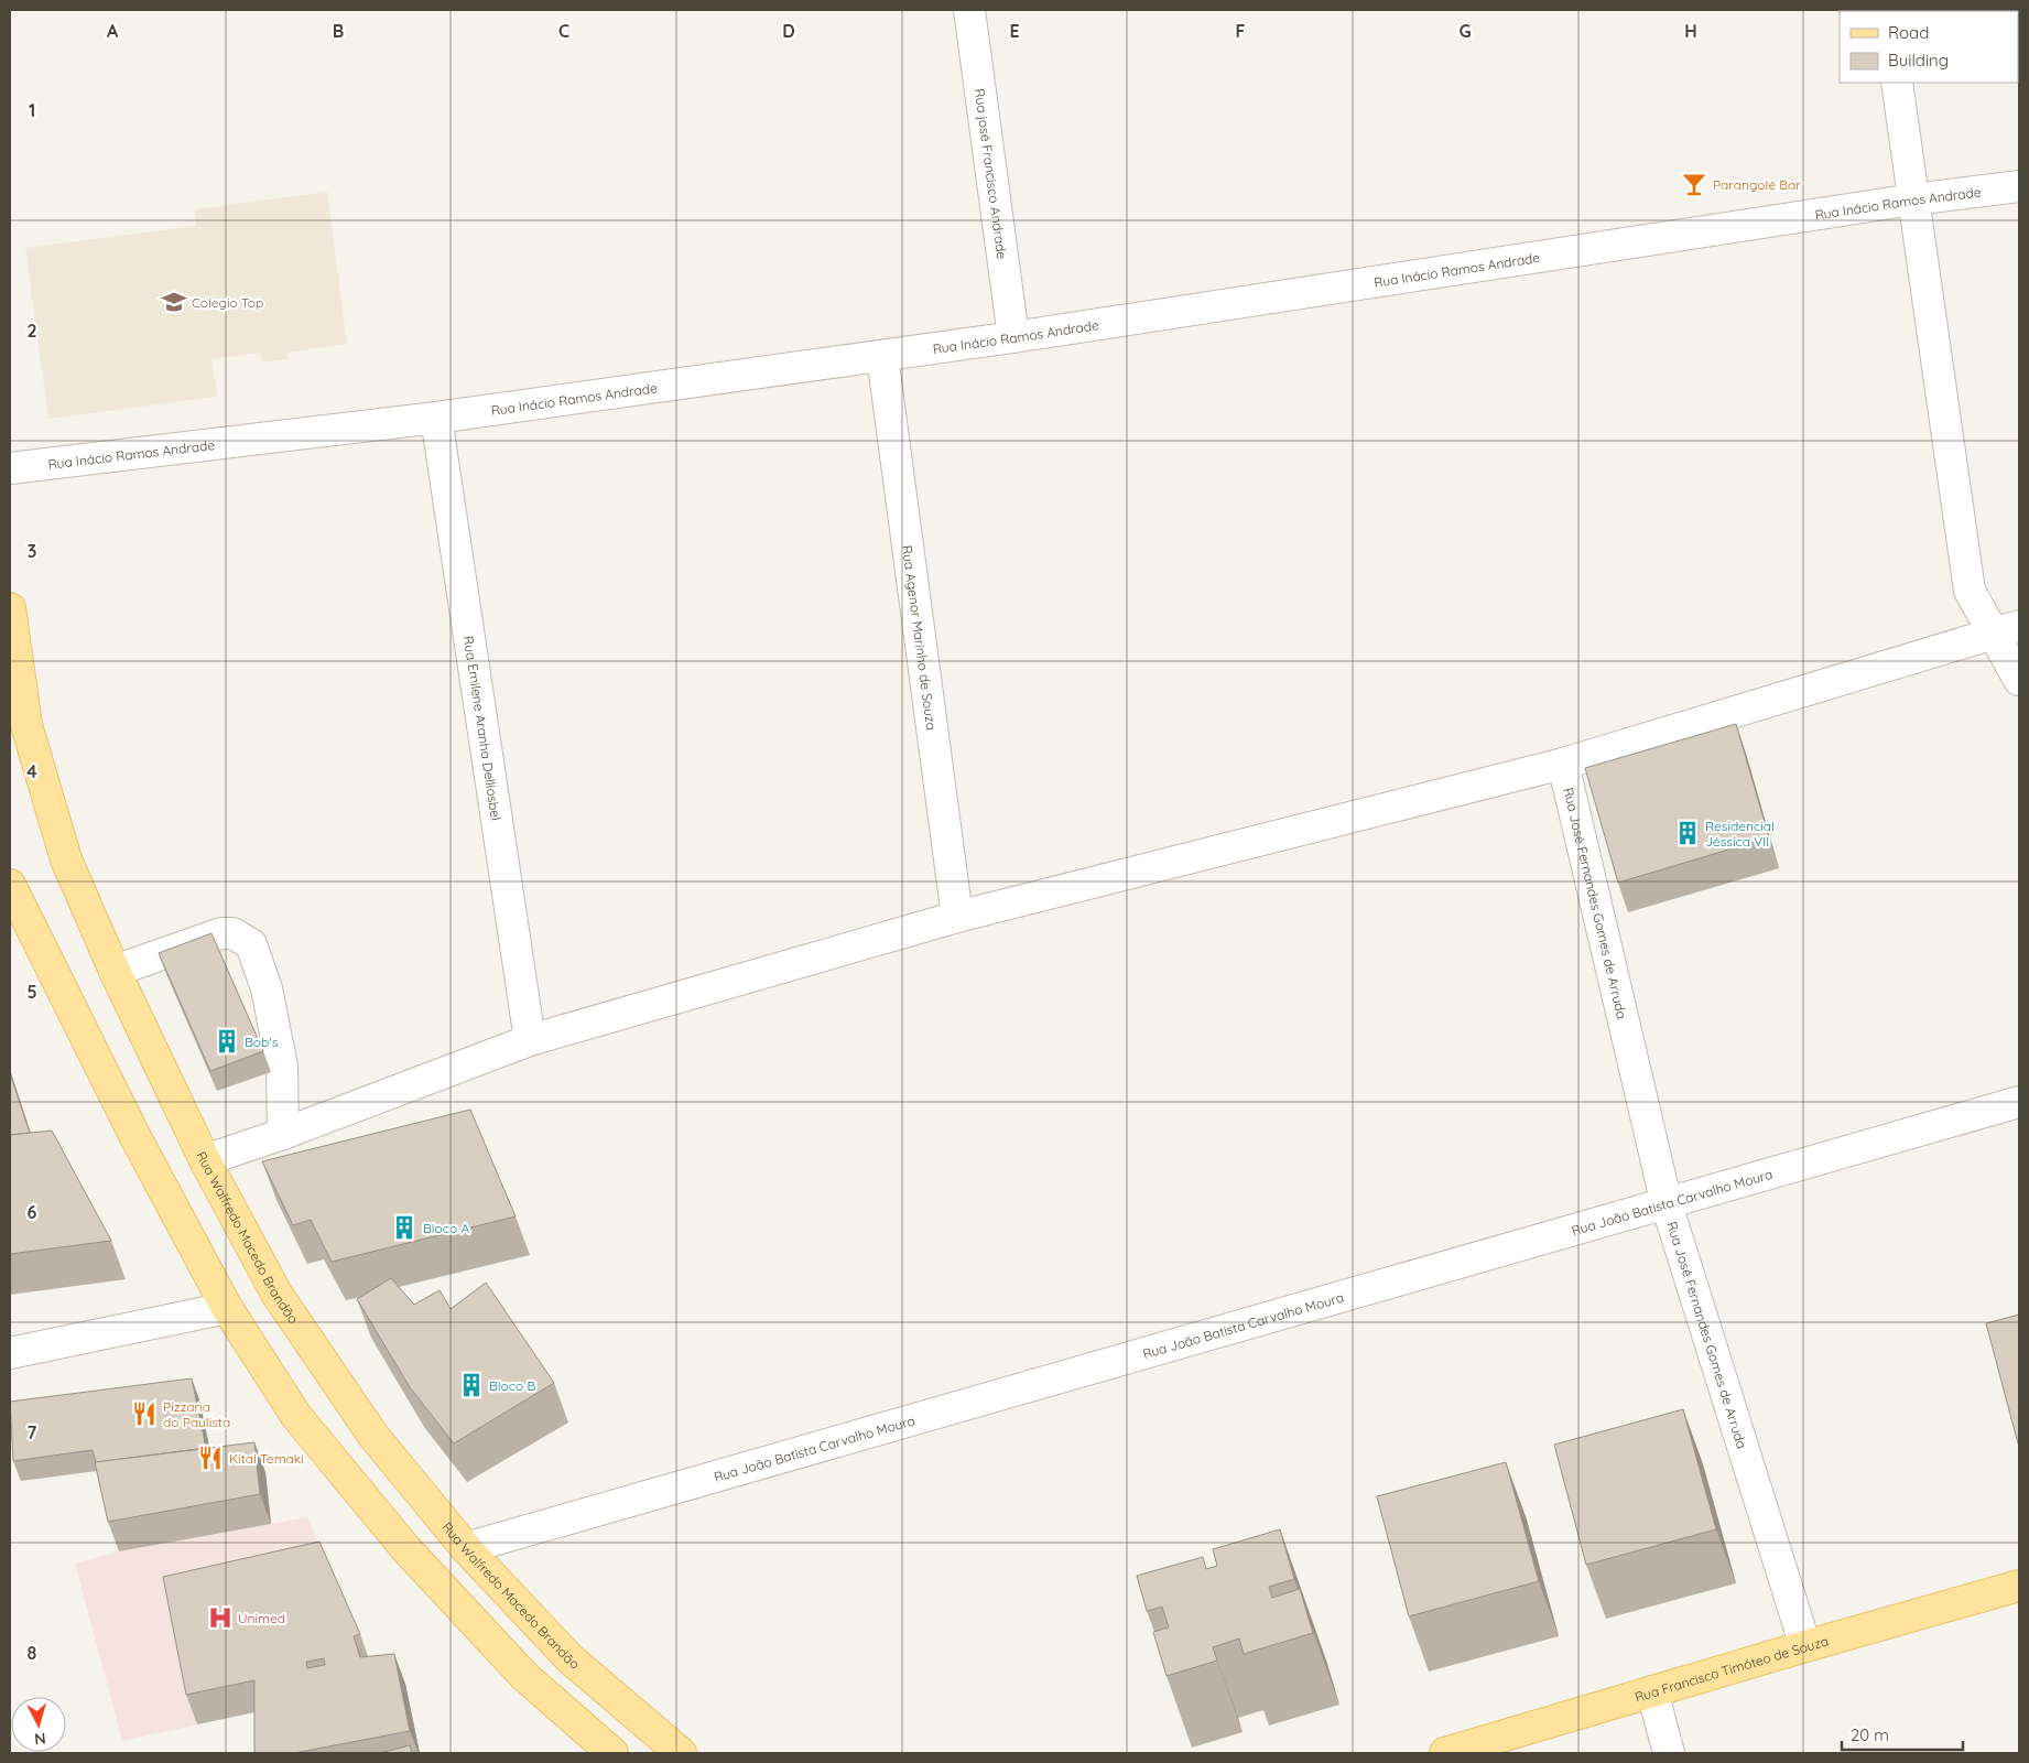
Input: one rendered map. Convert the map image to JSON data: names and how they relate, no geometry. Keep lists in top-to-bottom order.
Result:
{
  "streets": {
    "main road": ["Rua Walfredo Macedo Brandão", "Rua Francisco Timóteo de Souza"],
    "street": [
      "Rua josé Francisco Andrade",
      "Rua Inácio Ramos Andrade",
      "Rua Agenor Marinho de Souza",
      "Rua Emilene Aranha Delliosbel",
      "Rua José Fernandes Gomes de Arruda",
      "Rua João Batista Carvalho Moura"
    ]
  },
  "crossings": [
    ["Rua josé Francisco Andrade", "Rua Inácio Ramos Andrade"],
    ["Rua Inácio Ramos Andrade", "Rua Agenor Marinho de Souza"],
    ["Rua Inácio Ramos Andrade", "Rua Emilene Aranha Delliosbel"],
    ["Rua José Fernandes Gomes de Arruda", "Rua João Batista Carvalho Moura"],
    ["Rua José Fernandes Gomes de Arruda", "Rua Francisco Timóteo de Souza"],
    ["Rua João Batista Carvalho Moura", "Rua Walfredo Macedo Brandão"]
  ],
  "places": {
    "bar": ["Parangolé Bar"],
    "school or university": ["Colegio Top"],
    "building": [
      "Residencial Jéssica VII",
      "Bob's",
      "Bloco A",
      "Bloco B"
    ],
    "restaurant": ["Pizzaria do Paulista", "Kital Temaki"],
    "hospital": ["Unimed"]
  },
  "legend": ["Road", "Building"],
  "scale_bar": "20 m",
  "north": "bottom",
  "grid": {
    "columns": [
      "A",
      "B",
      "C",
      "D",
      "E",
      "F",
      "G",
      "H"
    ],
    "rows": [
      "1",
      "2",
      "3",
      "4",
      "5",
      "6",
      "7",
      "8"
    ]
  }
}
